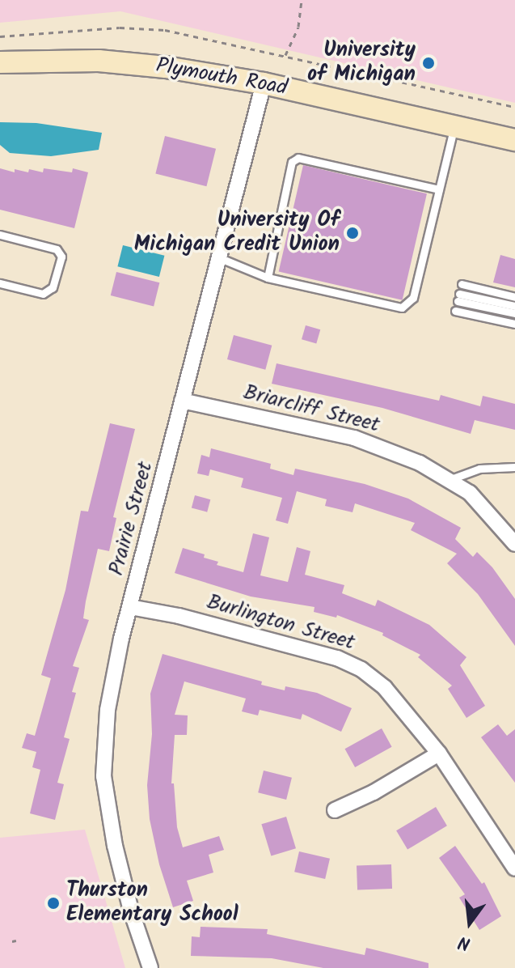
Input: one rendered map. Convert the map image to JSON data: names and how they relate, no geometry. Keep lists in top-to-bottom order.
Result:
{
  "streets": {
    "main road": ["Plymouth Road"],
    "street": ["Briarcliff Street", "Prairie Street", "Burlington Street"]
  },
  "crossings": [
    ["Plymouth Road", "Prairie Street"],
    ["Briarcliff Street", "Prairie Street"],
    ["Prairie Street", "Burlington Street"]
  ],
  "places": ["University of Michigan", "University Of Michigan Credit Union", "Thurston Elementary School"],
  "north": "bottom"
}
